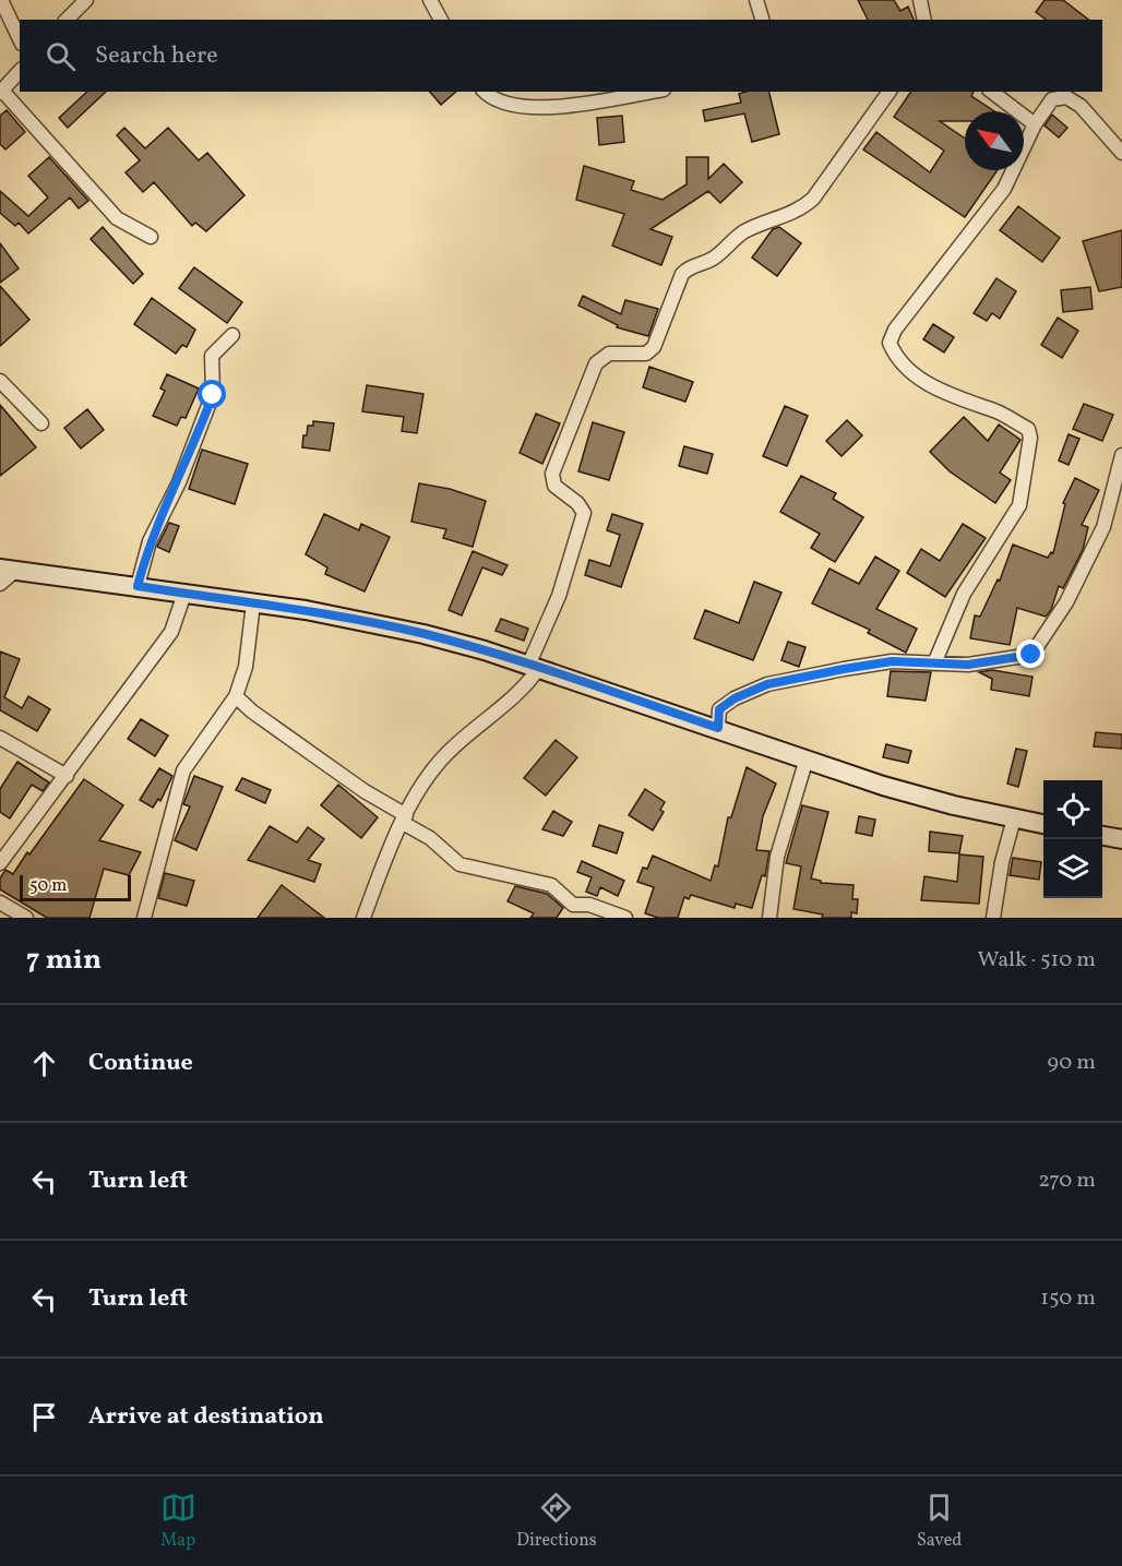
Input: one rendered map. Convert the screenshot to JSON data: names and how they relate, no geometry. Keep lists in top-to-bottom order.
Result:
{
  "scale_bar": "50 m",
  "north": "top left",
  "page": {
    "search": "Search here",
    "scale": "50 m",
    "heading": ["7 min", "Walk · 510 m"],
    "list": [
      ["Continue", "90 m"],
      ["Turn left", "270 m"],
      ["Turn left", "150 m"],
      "Arrive at destination"
    ],
    "nav": ["Map", "Directions", "Saved"]
  }
}
